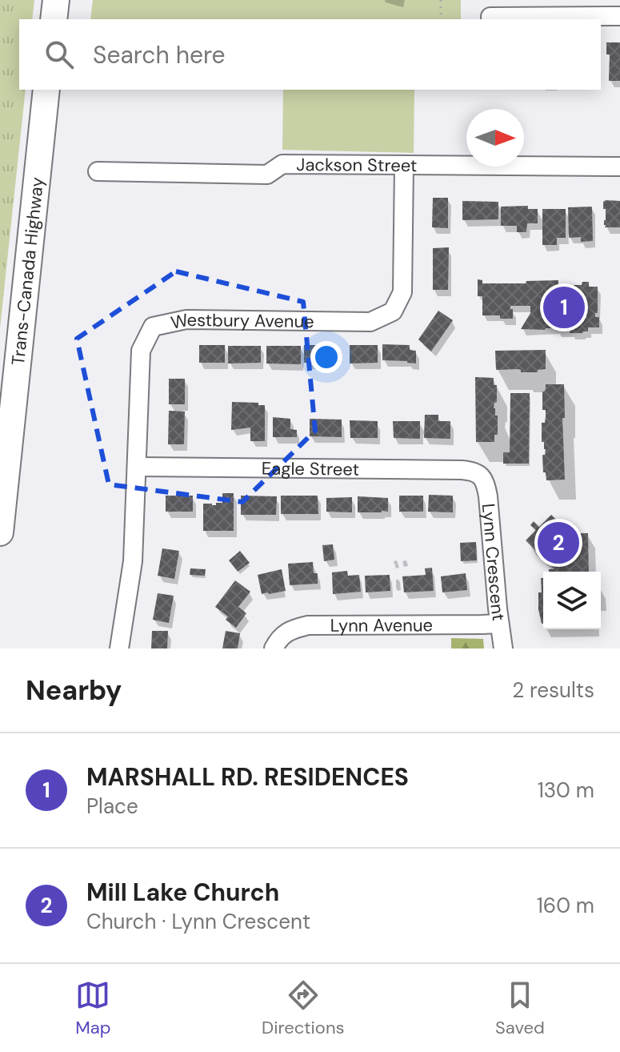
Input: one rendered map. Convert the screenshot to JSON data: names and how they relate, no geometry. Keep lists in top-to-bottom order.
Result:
{
  "streets": {
    "highway": ["Trans-Canada Highway"],
    "street": [
      "Jackson Street",
      "Westbury Avenue",
      "Eagle Street",
      "Lynn Crescent",
      "Lynn Avenue"
    ]
  },
  "crossings": [
    ["Jackson Street", "Westbury Avenue"],
    ["Westbury Avenue", "Eagle Street"],
    ["Eagle Street", "Lynn Crescent"],
    ["Lynn Crescent", "Lynn Avenue"]
  ],
  "north": "right",
  "page": {
    "search": "Search here",
    "pins": ["1", "2"],
    "heading": ["Nearby", "2 results"],
    "list": [
      {
        "mark": "1",
        "name": "MARSHALL RD. RESIDENCES",
        "note": "Place",
        "value": "130 m"
      },
      {
        "mark": "2",
        "name": "Mill Lake Church",
        "note": "Church · Lynn Crescent",
        "value": "160 m"
      }
    ],
    "nav": ["Map", "Directions", "Saved"]
  }
}
